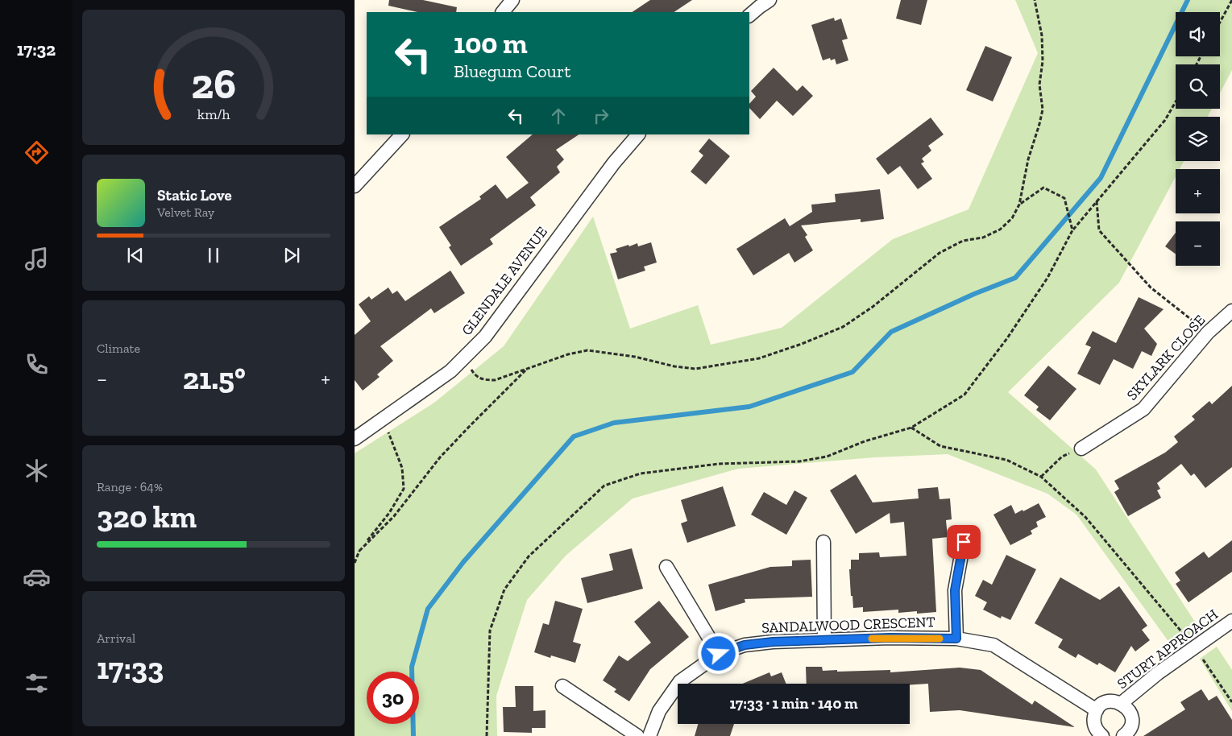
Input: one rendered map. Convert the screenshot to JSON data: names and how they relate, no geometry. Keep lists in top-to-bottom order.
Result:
{
  "streets": {
    "street": [
      "GLENDALE AVENUE",
      "SKYLARK CLOSE",
      "SANDALWOOD CRESCENT",
      "STURT APPROACH"
    ]
  },
  "page": {
    "tabs": "17:32",
    "map_buttons": ["+", "−"],
    "turn": ["100 m", "Bluegum Court"],
    "song": ["Static Love", "Velvet Ray"],
    "tile": [
      "Climate",
      ["Range · 64%", "320 km"],
      ["Arrival", "17:33"]
    ],
    "heat": ["−", "21.5°", "+"],
    "limit": "30",
    "trip": "17:33 · 1 min · 140 m",
    "gauge": ["26", "km/h"]
  }
}
